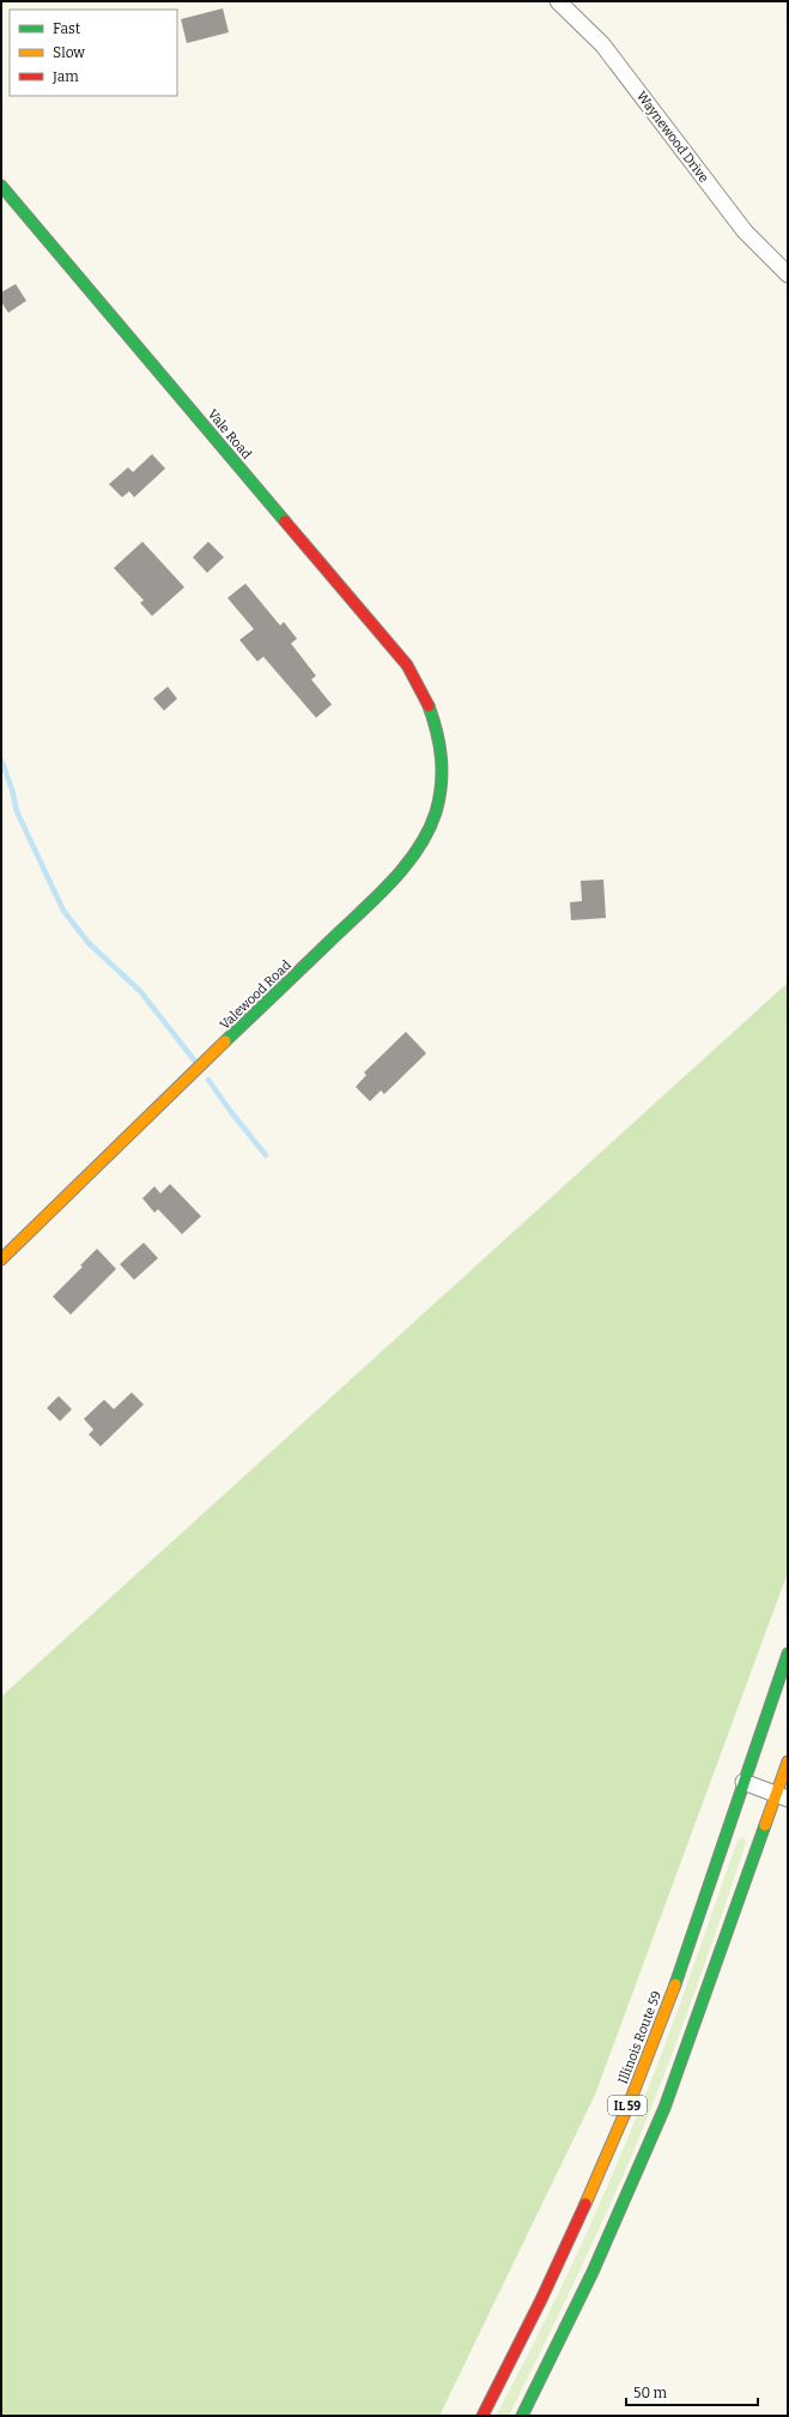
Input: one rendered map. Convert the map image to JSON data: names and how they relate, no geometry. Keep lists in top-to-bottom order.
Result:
{
  "streets": {
    "main road": [
      "Vale Road",
      "Valewood Road",
      "Illinois Route 59",
      "IL 59"
    ],
    "street": ["Waynewood Drive"]
  },
  "crossings": [
    ["Vale Road", "Valewood Road"]
  ],
  "legend": ["Fast", "Slow", "Jam"],
  "scale_bar": "50 m"
}
